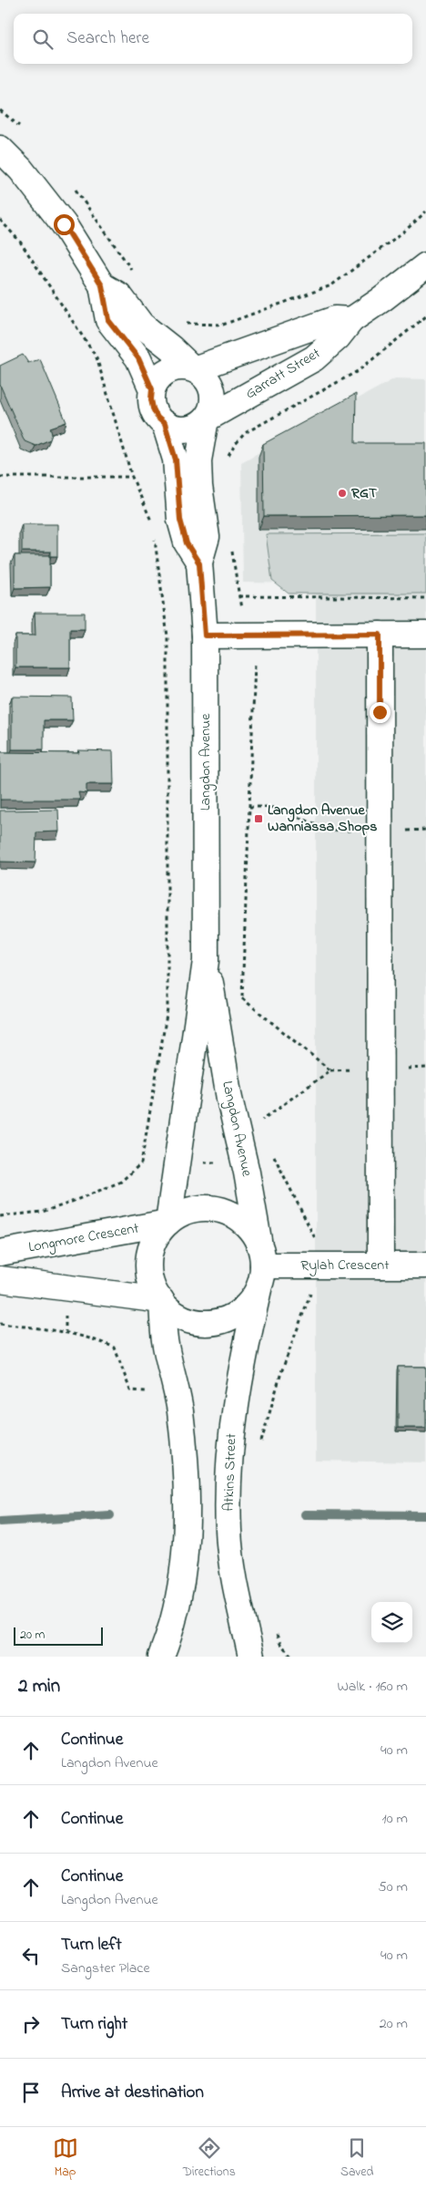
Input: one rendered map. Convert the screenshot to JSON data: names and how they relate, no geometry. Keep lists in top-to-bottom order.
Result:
{
  "streets": {
    "street": [
      "Garratt Street",
      "Langdon Avenue",
      "Longmore Crescent",
      "Rylah Crescent",
      "Atkins Street"
    ]
  },
  "crossings": [
    ["Garratt Street", "Langdon Avenue"],
    ["Langdon Avenue", "Longmore Crescent"],
    ["Langdon Avenue", "Rylah Crescent"],
    ["Langdon Avenue", "Atkins Street"],
    ["Longmore Crescent", "Rylah Crescent"],
    ["Longmore Crescent", "Atkins Street"],
    ["Rylah Crescent", "Atkins Street"]
  ],
  "places": {
    "other": ["RGT"],
    "transit": ["Langdon Avenue Wanniassa Shops"]
  },
  "scale_bar": "20 m",
  "page": {
    "search": "Search here",
    "scale": "20 m",
    "heading": ["2 min", "Walk · 160 m"],
    "list": [
      ["Continue", "Langdon Avenue", "40 m"],
      ["Continue", "10 m"],
      ["Continue", "Langdon Avenue", "50 m"],
      ["Turn left", "Sangster Place", "40 m"],
      ["Turn right", "20 m"],
      "Arrive at destination"
    ],
    "nav": ["Map", "Directions", "Saved"]
  }
}
